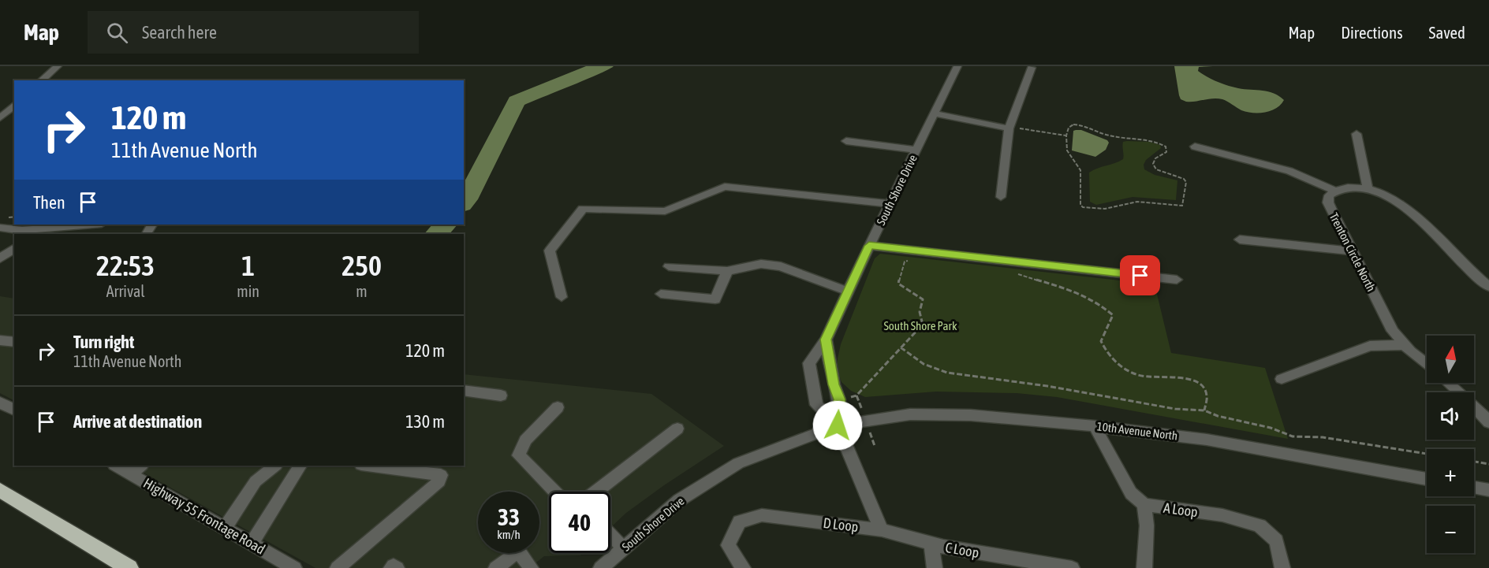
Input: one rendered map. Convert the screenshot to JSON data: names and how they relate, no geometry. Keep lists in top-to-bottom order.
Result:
{
  "streets": {
    "street": [
      "South Shore Drive",
      "Trenton Circle North",
      "10th Avenue North",
      "A Loop",
      "Highway 55 Frontage Road",
      "D Loop",
      "C Loop"
    ]
  },
  "crossings": [
    ["South Shore Drive", "10th Avenue North"],
    ["South Shore Drive", "D Loop"],
    ["10th Avenue North", "D Loop"],
    ["D Loop", "C Loop"]
  ],
  "parks": ["South Shore Park"],
  "north": "top",
  "page": {
    "header": "Map",
    "search": "Search here",
    "nav": ["Map", "Directions", "Saved"],
    "turn": ["120 m", "11th Avenue North"],
    "then": "Then",
    "eta": [
      "22:53",
      "Arrival",
      "1",
      "min",
      "250",
      "m"
    ],
    "list": [
      {
        "name": "Turn right",
        "note": "11th Avenue North",
        "value": "120 m"
      },
      {
        "name": "Arrive at destination",
        "value": "130 m"
      }
    ],
    "map_buttons": ["+", "−"],
    "speed": "33 km/h",
    "limit": "40"
  }
}
